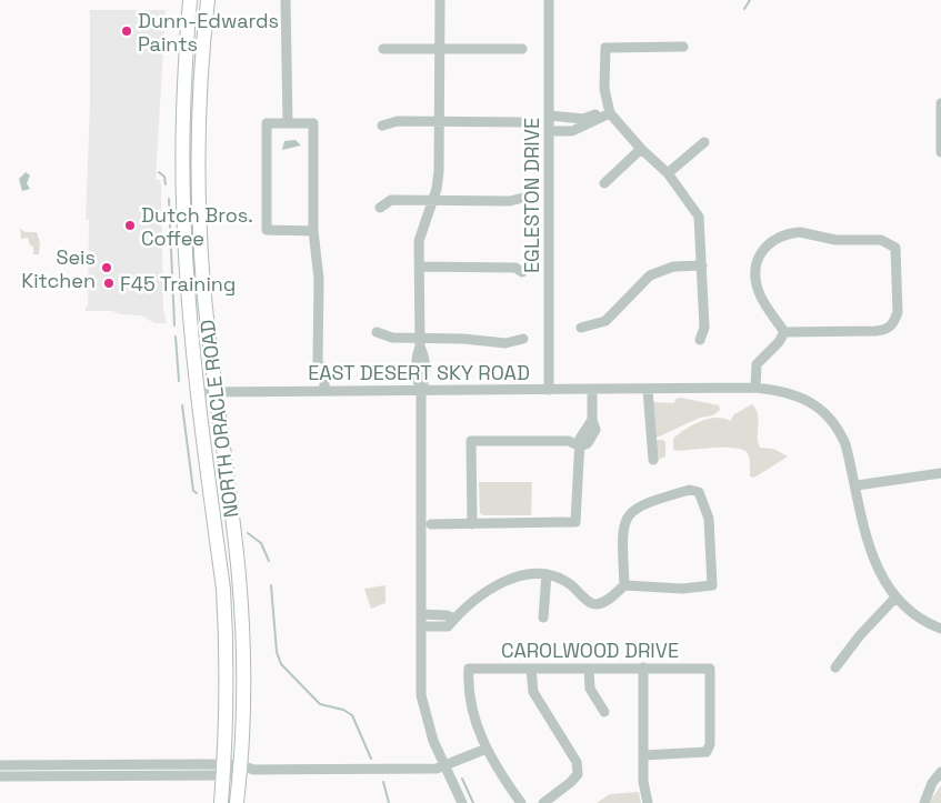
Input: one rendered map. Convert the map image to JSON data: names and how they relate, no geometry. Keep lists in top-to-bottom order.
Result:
{
  "streets": {
    "highway": ["NORTH ORACLE ROAD"],
    "street": ["EGLESTON DRIVE", "EAST DESERT SKY ROAD", "CAROLWOOD DRIVE"]
  },
  "crossings": [
    ["EGLESTON DRIVE", "EAST DESERT SKY ROAD"],
    ["EAST DESERT SKY ROAD", "NORTH ORACLE ROAD"]
  ],
  "places": [
    "Dunn-Edwards Paints",
    "Dutch Bros. Coffee",
    "Seis Kitchen",
    "F45 Training"
  ]
}
